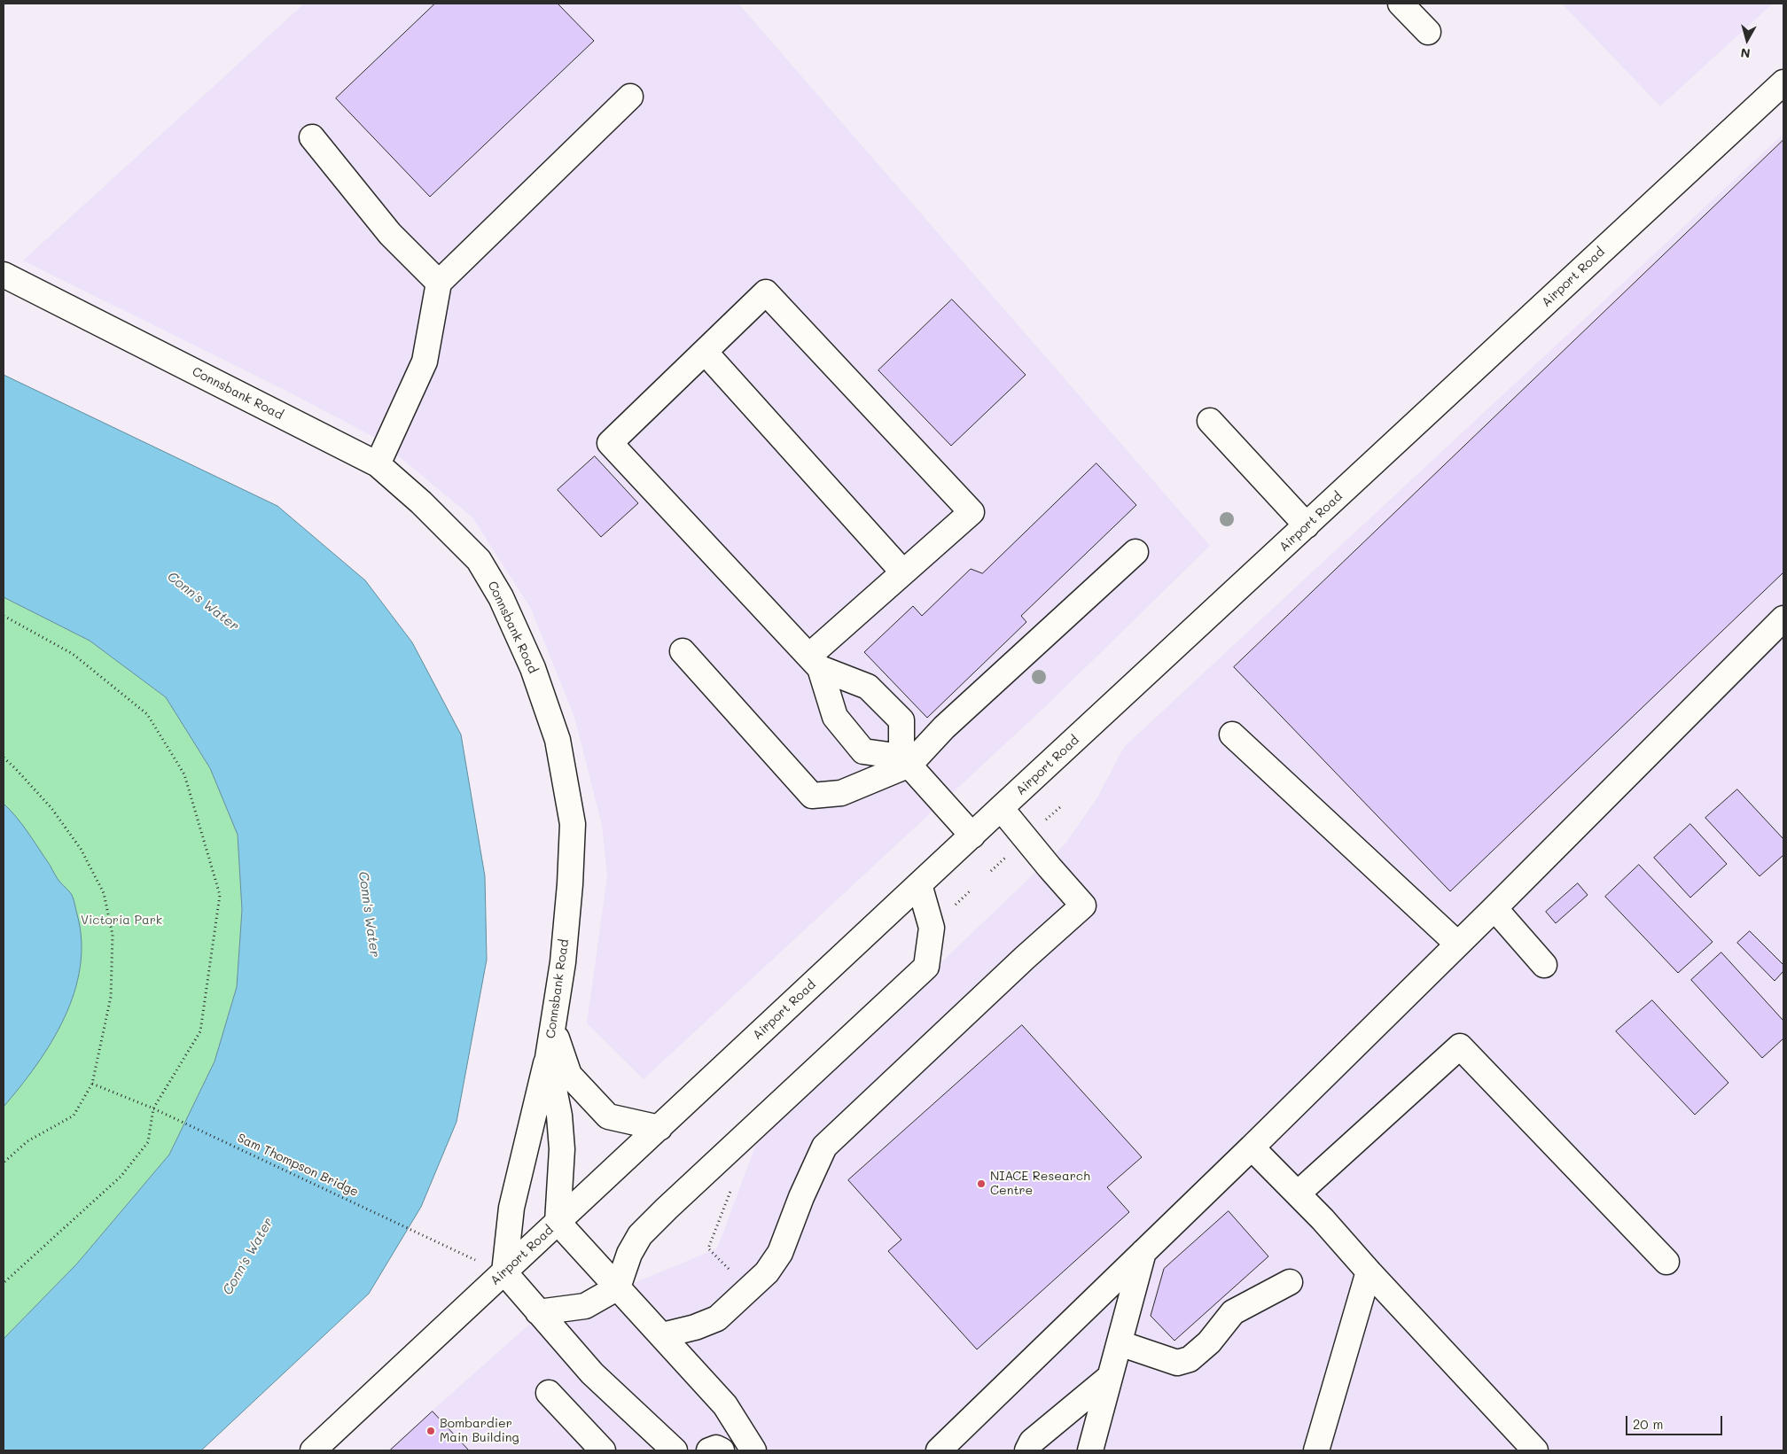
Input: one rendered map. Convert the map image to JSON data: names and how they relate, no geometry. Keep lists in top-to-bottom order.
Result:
{
  "streets": {
    "street": ["Airport Road", "Connsbank Road"],
    "path": ["Sam Thompson Bridge"]
  },
  "crossings": [
    ["Airport Road", "Connsbank Road"],
    ["Airport Road", "Sam Thompson Bridge"]
  ],
  "water": ["Conn's Water"],
  "parks": ["Victoria Park"],
  "places": ["NIACE Research Centre", "Bombardier Main Building"],
  "scale_bar": "20 m",
  "north": "bottom"
}
